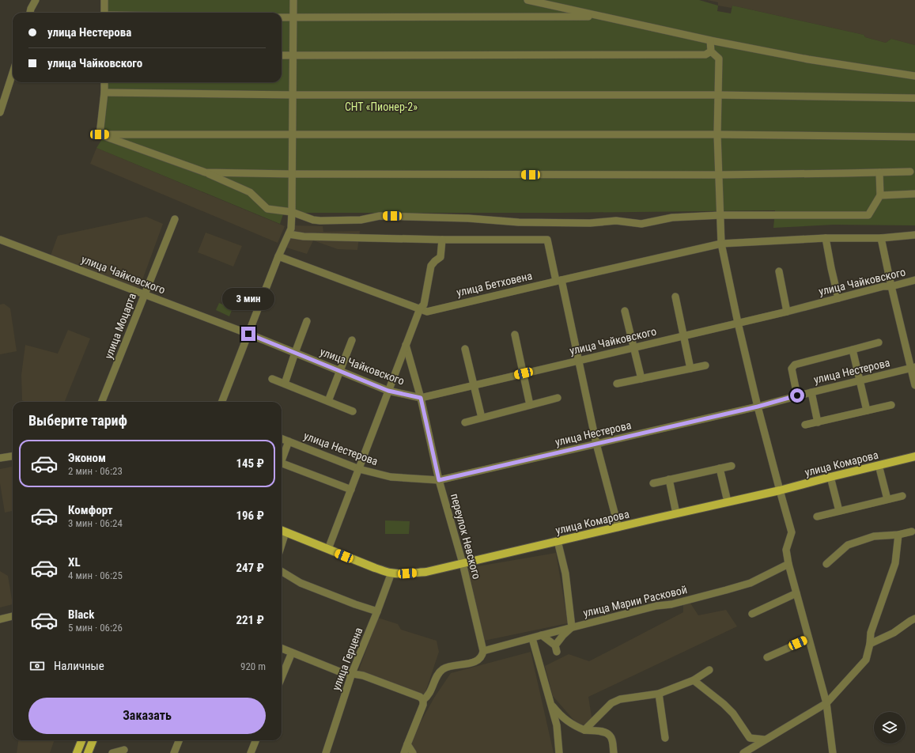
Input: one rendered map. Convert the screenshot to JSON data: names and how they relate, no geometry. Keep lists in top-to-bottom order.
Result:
{
  "streets": {
    "main road": ["улица Комарова"],
    "street": [
      "улица Чайковского",
      "улица Бетховена",
      "улица Моцарта",
      "улица Нестерова",
      "переулок Невского",
      "улица Марии Расковой",
      "улица Герцена"
    ]
  },
  "crossings": [
    ["улица Чайковского", "улица Моцарта"],
    ["улица Чайковского", "переулок Невского"],
    ["улица Нестерова", "переулок Невского"],
    ["улица Комарова", "переулок Невского"],
    ["улица Комарова", "улица Герцена"],
    ["переулок Невского", "улица Марии Расковой"]
  ],
  "parks": ["СНТ «Пионер-2»"],
  "page": {
    "banner": ["улица Нестерова", "улица Чайковского"],
    "bubble": "3 мин",
    "heading": "Выберите тариф",
    "list": [
      {
        "name": "Эконом",
        "note": "2 мин · 06:23",
        "value": "145 ₽"
      },
      {
        "name": "Комфорт",
        "note": "3 мин · 06:24",
        "value": "196 ₽"
      },
      {
        "name": "XL",
        "note": "4 мин · 06:25",
        "value": "247 ₽"
      },
      {
        "name": "Black",
        "note": "5 мин · 06:26",
        "value": "221 ₽"
      }
    ],
    "pay": ["Наличные", "920 m"],
    "buttons": "Заказать"
  }
}
